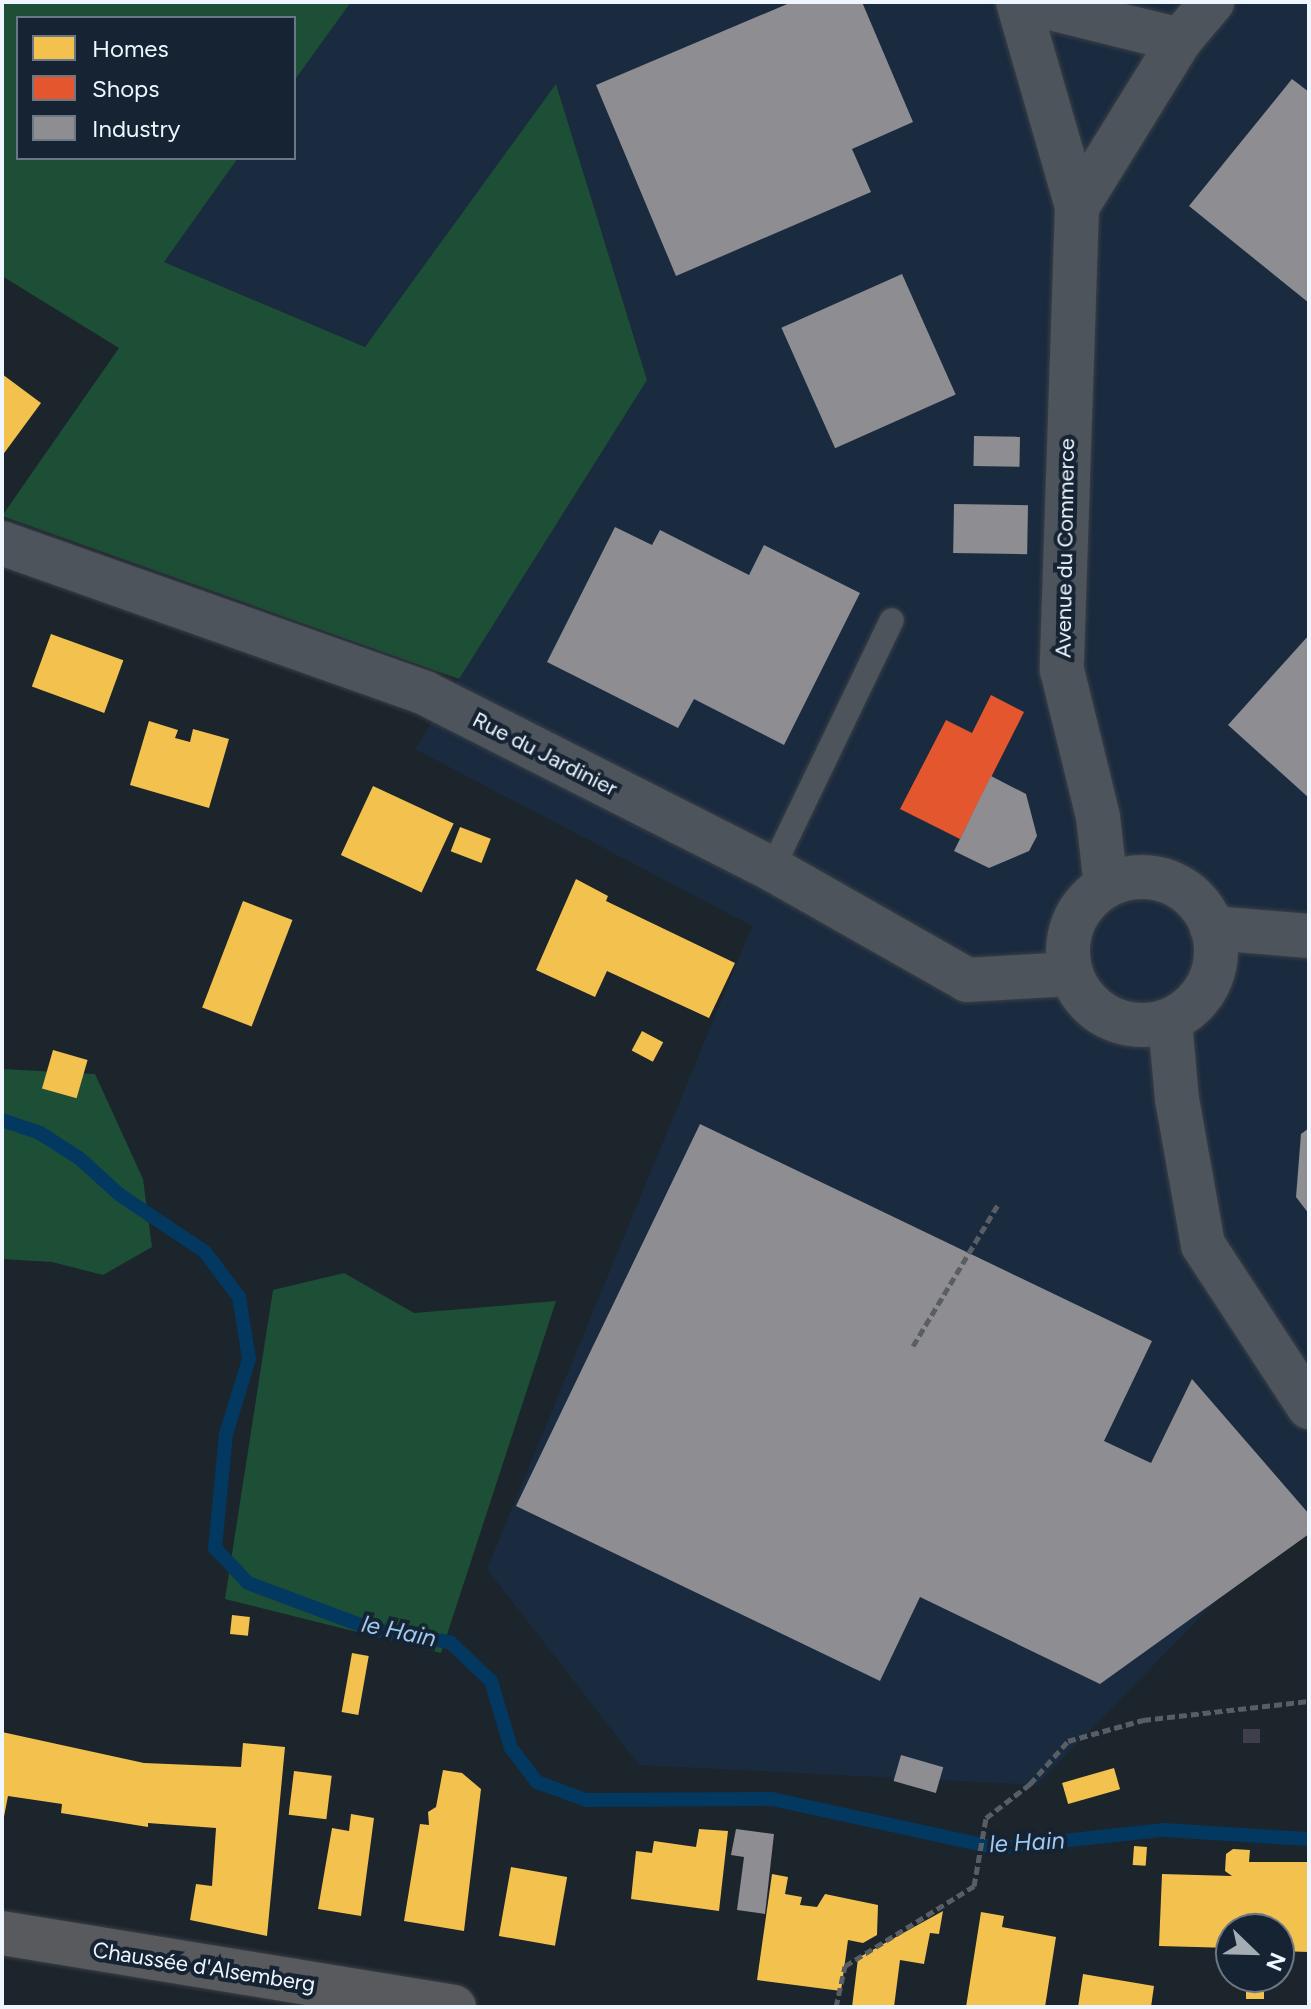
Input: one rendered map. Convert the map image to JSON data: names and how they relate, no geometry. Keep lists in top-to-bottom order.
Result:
{
  "streets": {
    "main road": ["Chaussée d'Alsemberg"],
    "street": ["Avenue du Commerce", "Rue du Jardinier"]
  },
  "crossings": [
    ["Avenue du Commerce", "Rue du Jardinier"]
  ],
  "water": ["le Hain"],
  "legend": ["Homes", "Shops", "Industry"],
  "north": "bottom right"
}
